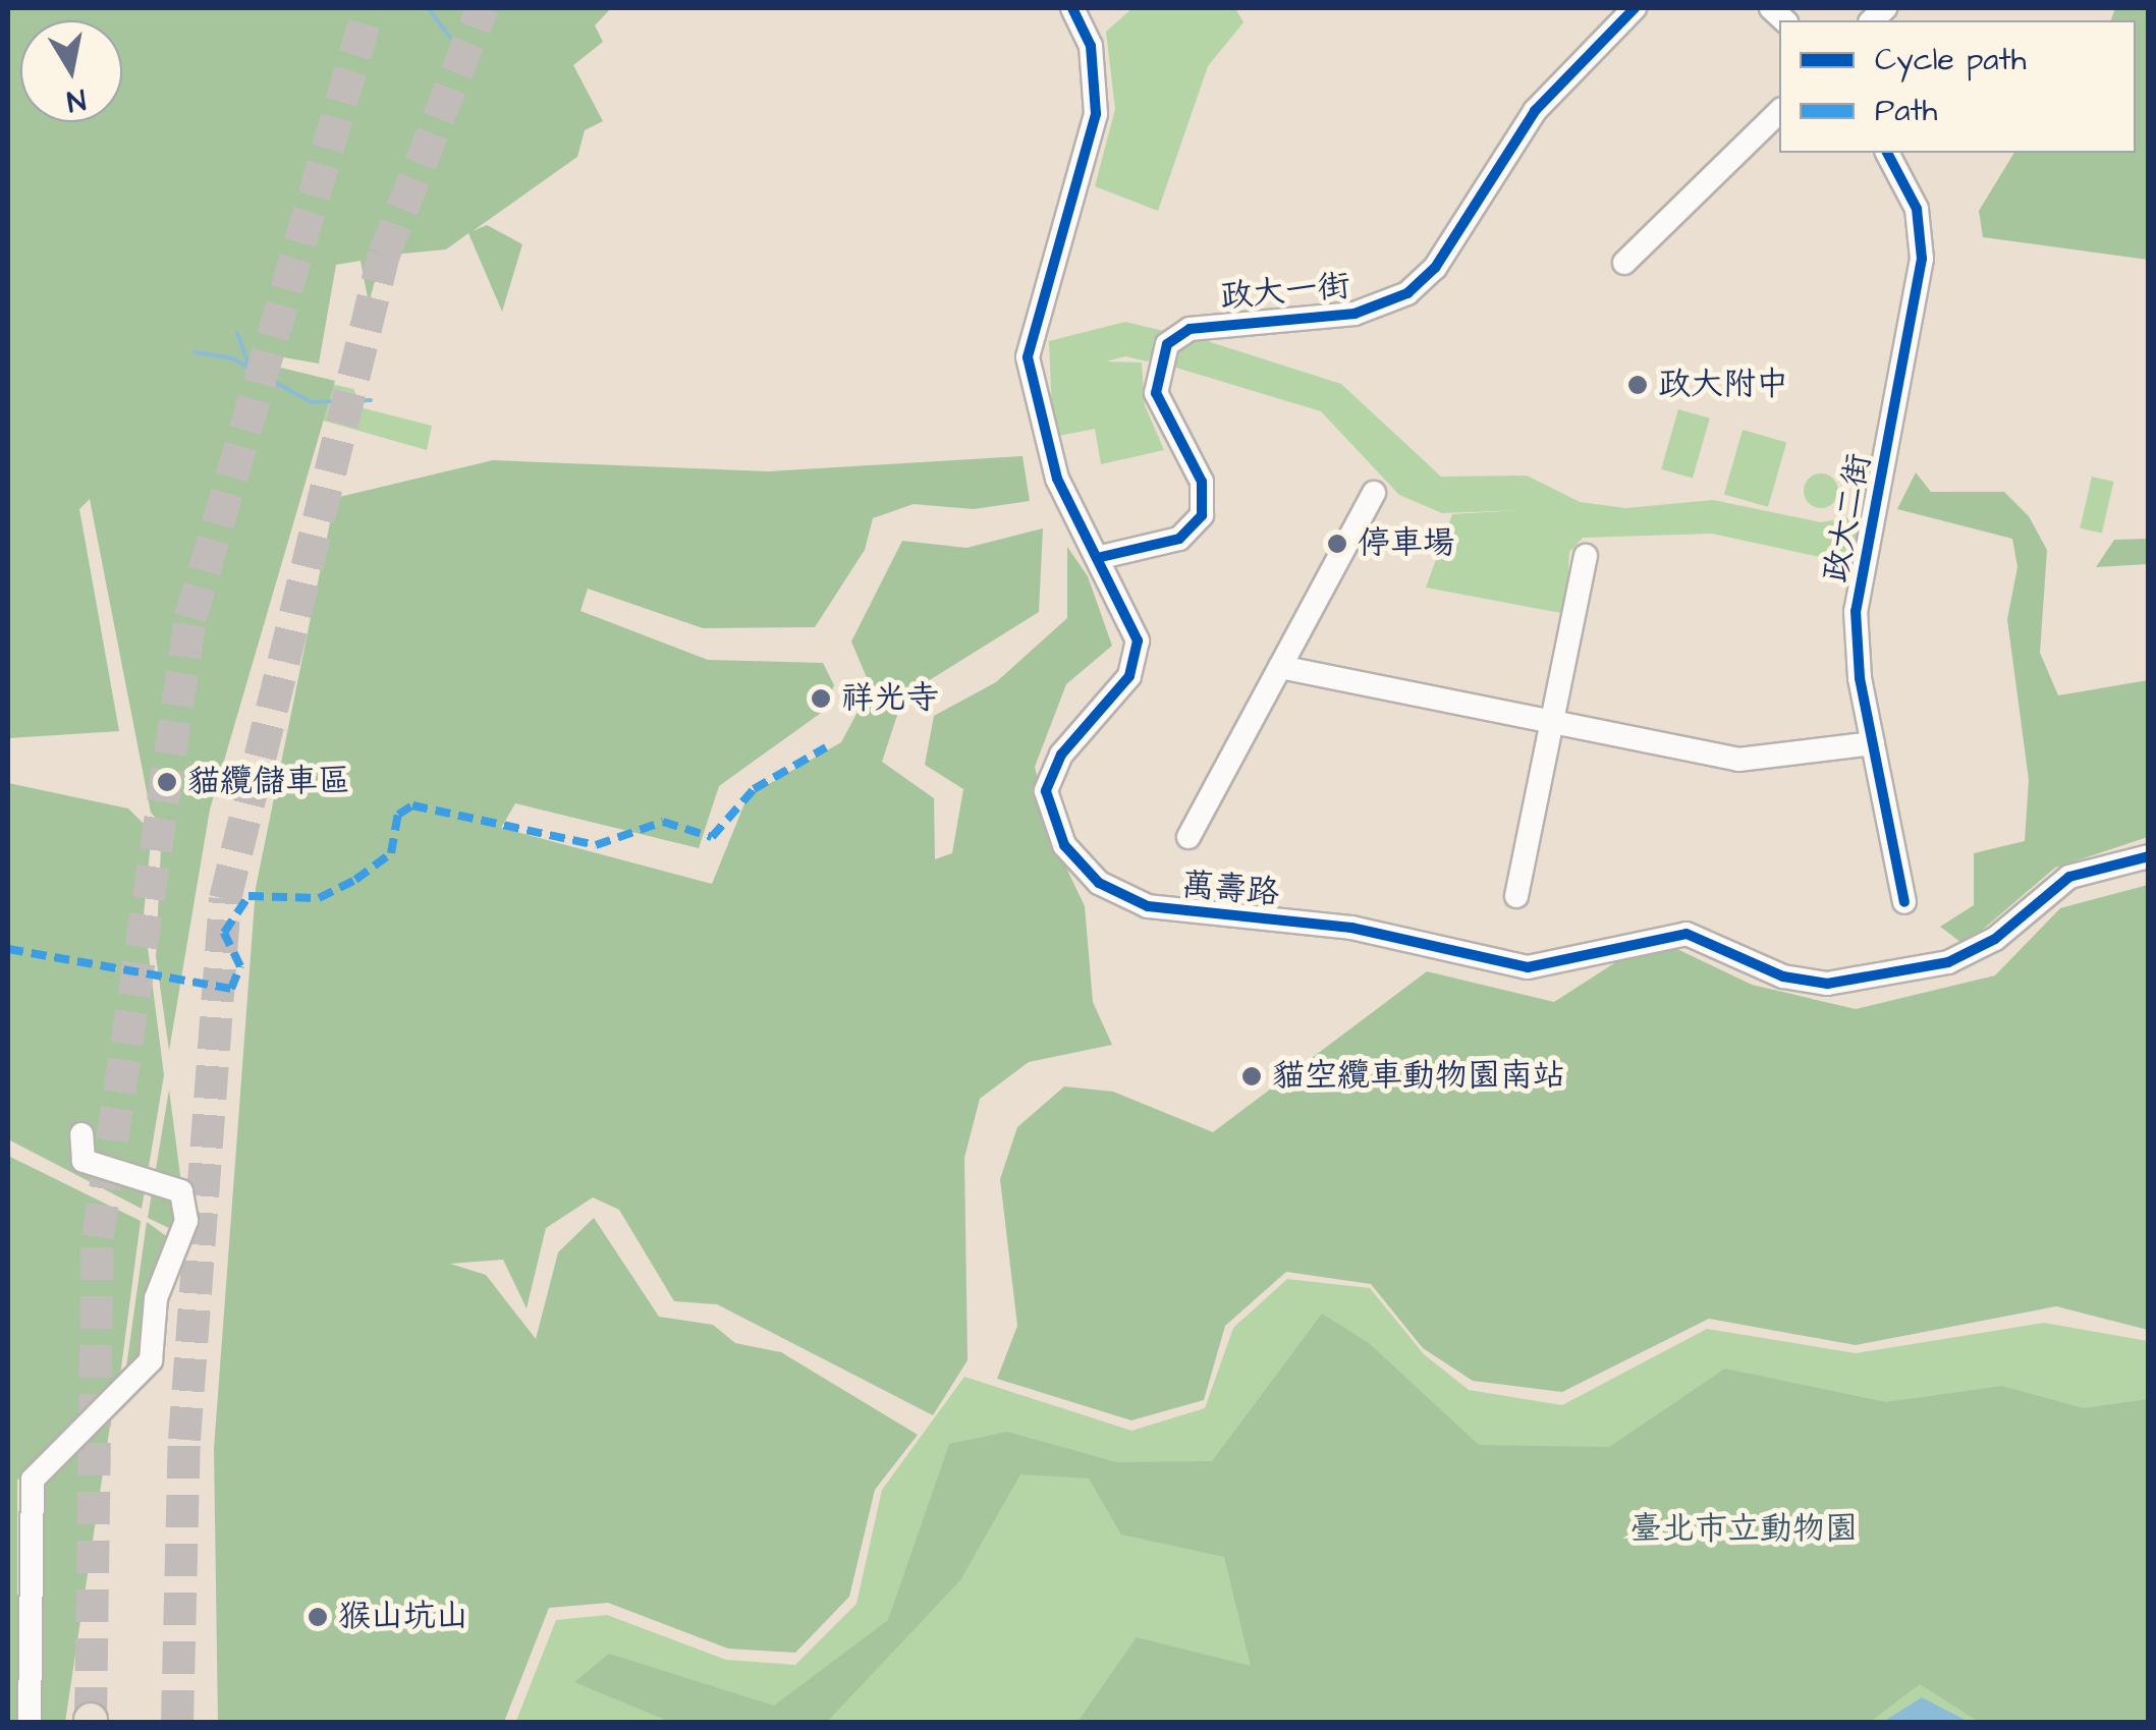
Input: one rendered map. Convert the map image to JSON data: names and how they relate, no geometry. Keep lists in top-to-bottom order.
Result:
{
  "streets": {
    "street": ["政大一街", "政大二街", "萬壽路"]
  },
  "crossings": [
    ["政大一街", "萬壽路"]
  ],
  "parks": ["臺北市立動物園"],
  "places": [
    "政大附中",
    "停車場",
    "祥光寺",
    "貓纜儲車區",
    "貓空纜車動物園南站",
    "猴山坑山"
  ],
  "legend": ["Cycle path", "Path"],
  "north": "bottom"
}
